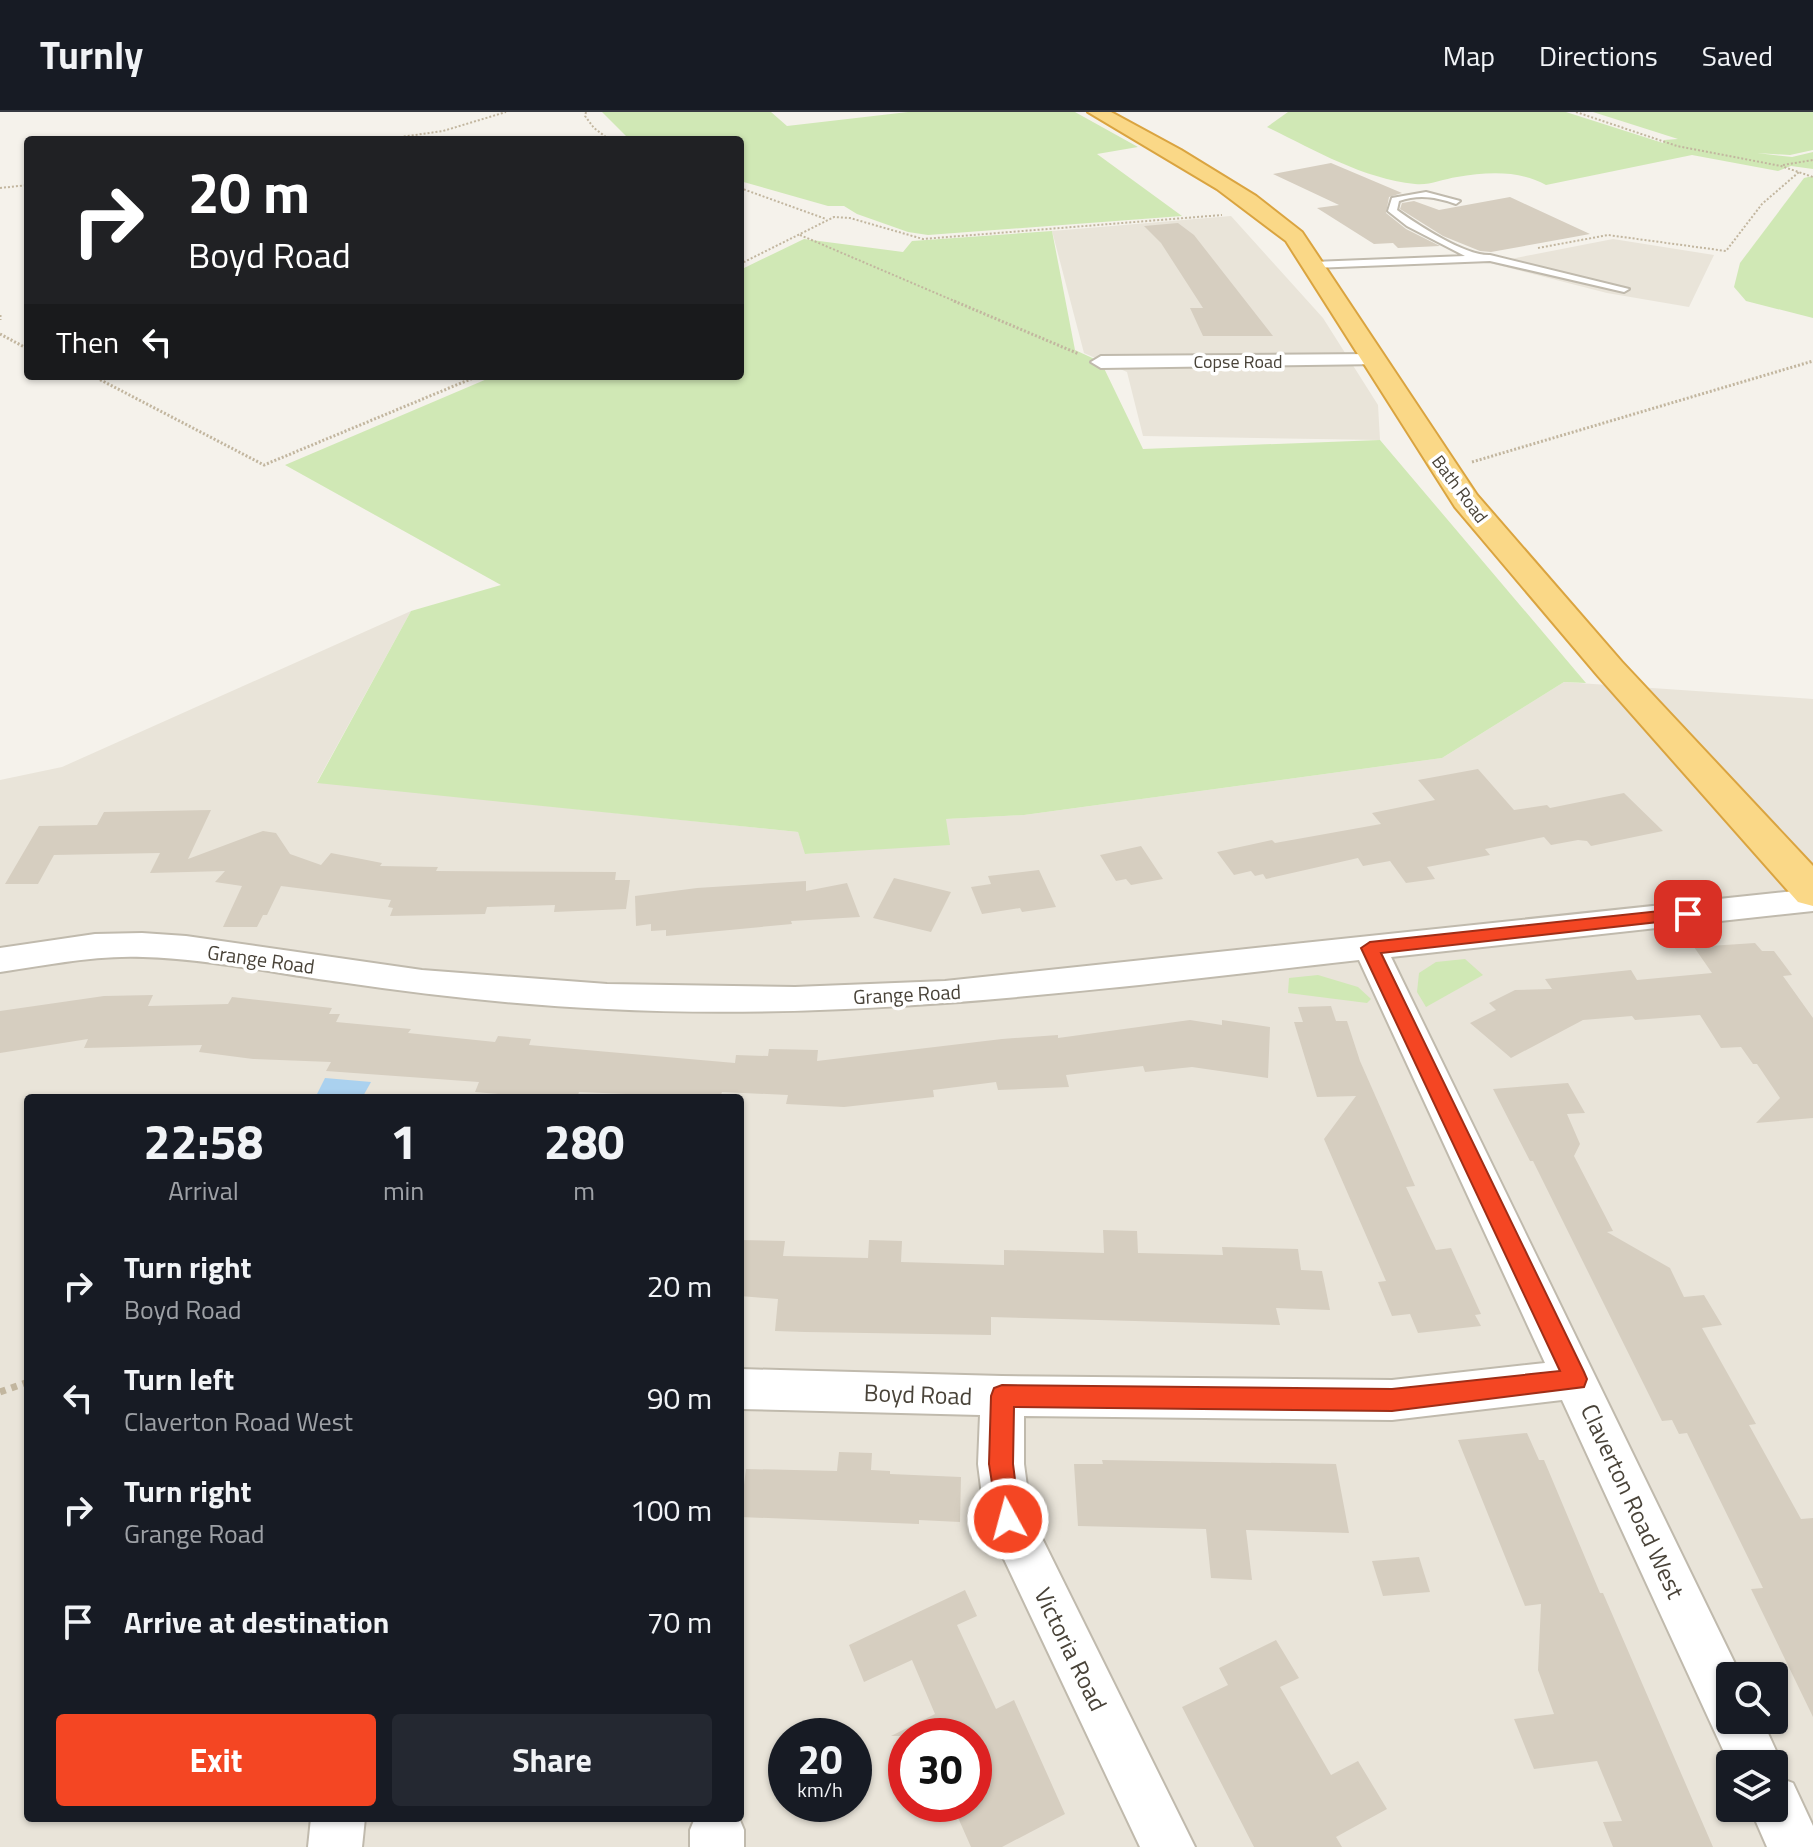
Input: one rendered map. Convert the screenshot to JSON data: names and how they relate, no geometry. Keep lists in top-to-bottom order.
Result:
{
  "streets": {
    "highway": ["Bath Road"],
    "street": [
      "Copse Road",
      "Grange Road",
      "Boyd Road",
      "Claverton Road West",
      "Victoria Road"
    ]
  },
  "crossings": [
    ["Copse Road", "Bath Road"],
    ["Grange Road", "Claverton Road West"],
    ["Boyd Road", "Claverton Road West"],
    ["Boyd Road", "Victoria Road"]
  ],
  "page": {
    "header": "Turnly",
    "nav": ["Map", "Directions", "Saved"],
    "turn": ["20 m", "Boyd Road"],
    "then": "Then",
    "eta": [
      "22:58",
      "Arrival",
      "1",
      "min",
      "280",
      "m"
    ],
    "list": [
      {
        "name": "Turn right",
        "note": "Boyd Road",
        "value": "20 m"
      },
      {
        "name": "Turn left",
        "note": "Claverton Road West",
        "value": "90 m"
      },
      {
        "name": "Turn right",
        "note": "Grange Road",
        "value": "100 m"
      },
      {
        "name": "Arrive at destination",
        "value": "70 m"
      }
    ],
    "buttons": ["Exit", "Share"],
    "speed": "20 km/h",
    "limit": "30"
  }
}
